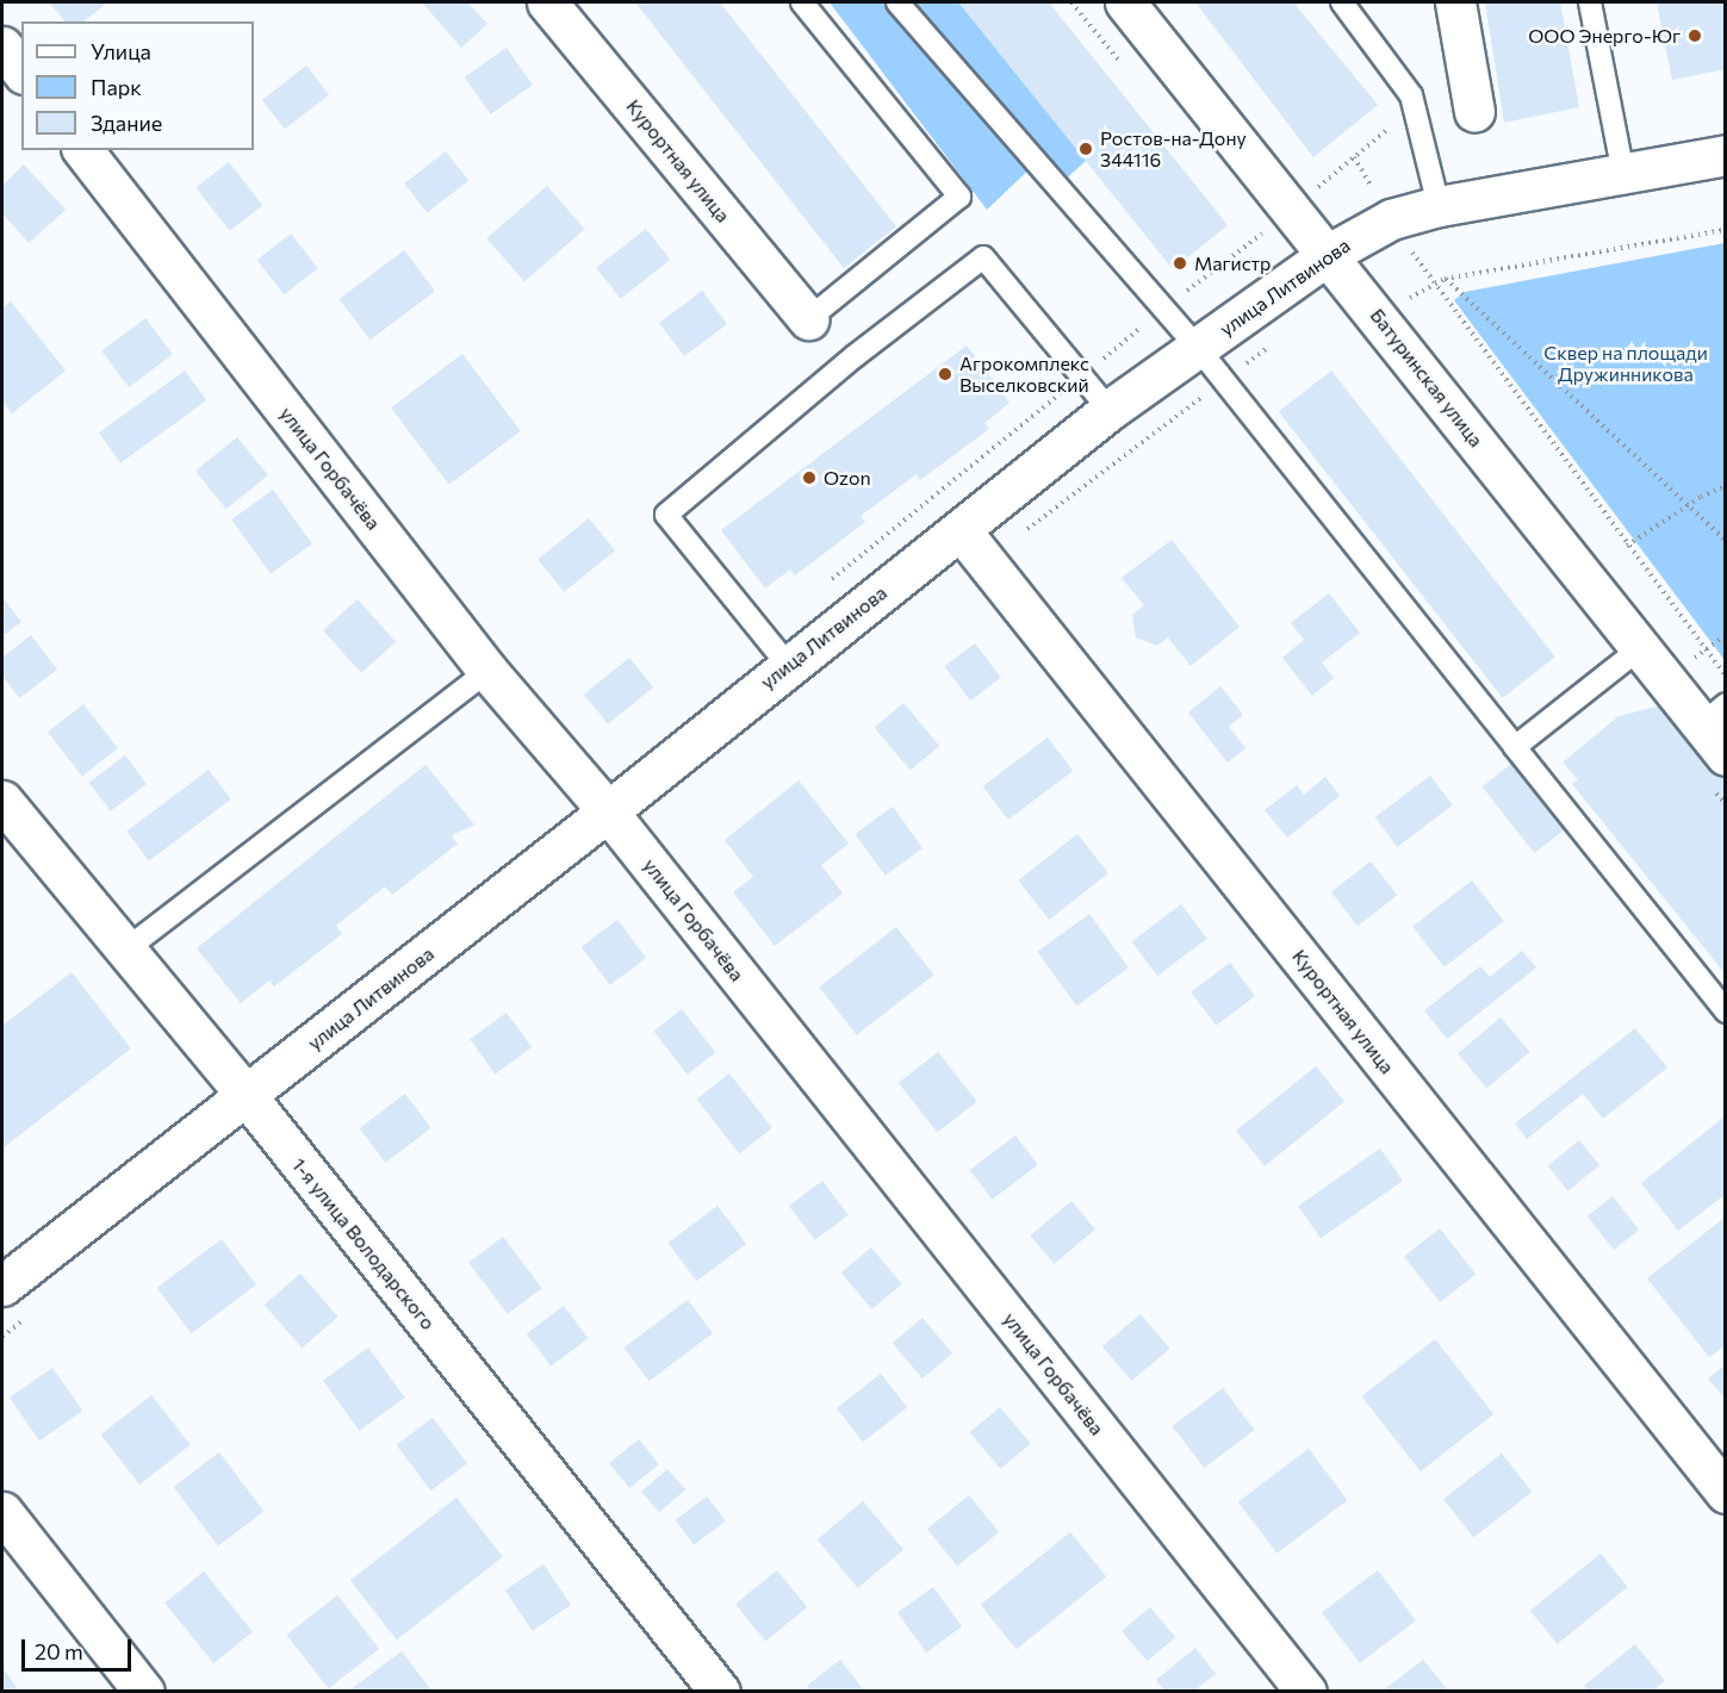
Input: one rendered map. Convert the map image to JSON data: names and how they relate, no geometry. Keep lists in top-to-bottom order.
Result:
{
  "streets": {
    "street": [
      "Курортная улица",
      "улица Литвинова",
      "Батуринская улица",
      "улица Горбачёва",
      "1-я улица Володарского"
    ]
  },
  "crossings": [
    ["Курортная улица", "улица Литвинова"],
    ["улица Литвинова", "Батуринская улица"],
    ["улица Литвинова", "улица Горбачёва"],
    ["улица Литвинова", "1-я улица Володарского"]
  ],
  "parks": ["Сквер на площади Дружинникова"],
  "places": [
    "ООО Энерго-Юг",
    "Ростов-на-Дону 344116",
    "Магистр",
    "Агрокомплекс Выселковский",
    "Ozon"
  ],
  "legend": ["Улица", "Парк", "Здание"],
  "scale_bar": "20 m"
}
